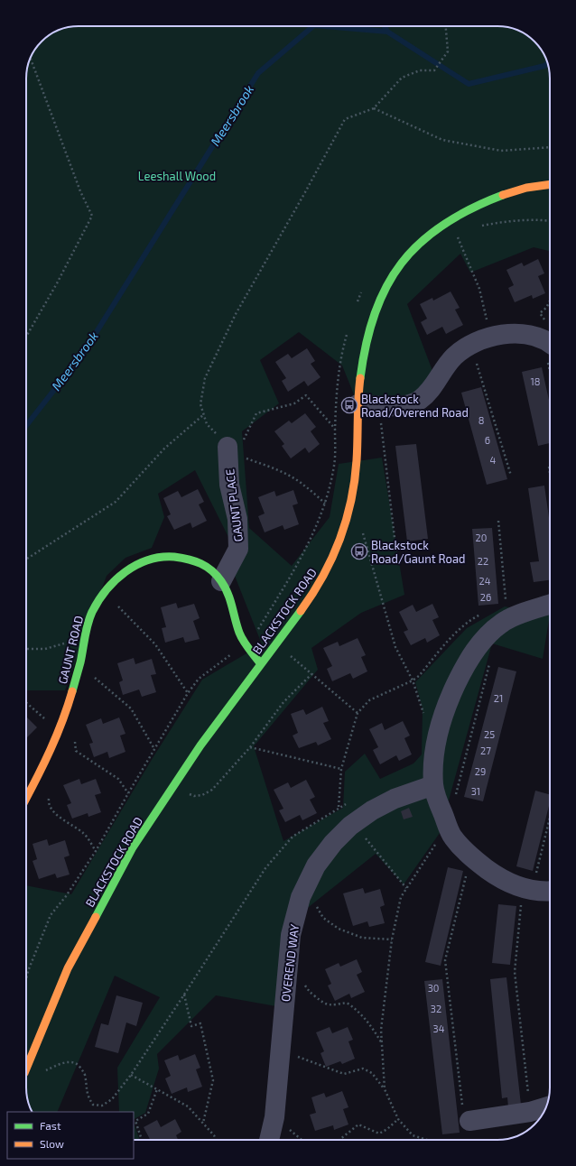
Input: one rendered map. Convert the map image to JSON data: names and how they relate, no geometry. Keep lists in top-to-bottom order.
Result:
{
  "streets": {
    "street": [
      "GAUNT PLACE",
      "BLACKSTOCK ROAD",
      "GAUNT ROAD",
      "OVEREND WAY"
    ]
  },
  "crossings": [
    ["GAUNT PLACE", "GAUNT ROAD"],
    ["BLACKSTOCK ROAD", "GAUNT ROAD"]
  ],
  "water": ["Meersbrook"],
  "parks": ["Leeshall Wood"],
  "places": {
    "bus stop": ["Blackstock Road/Overend Road", "Blackstock Road/Gaunt Road"]
  },
  "house_numbers": [
    "18",
    "8",
    "6",
    "4",
    "20",
    "22",
    "24",
    "26",
    "21",
    "25",
    "27",
    "29",
    "31",
    "30",
    "32",
    "34"
  ],
  "legend": ["Fast", "Slow"]
}
